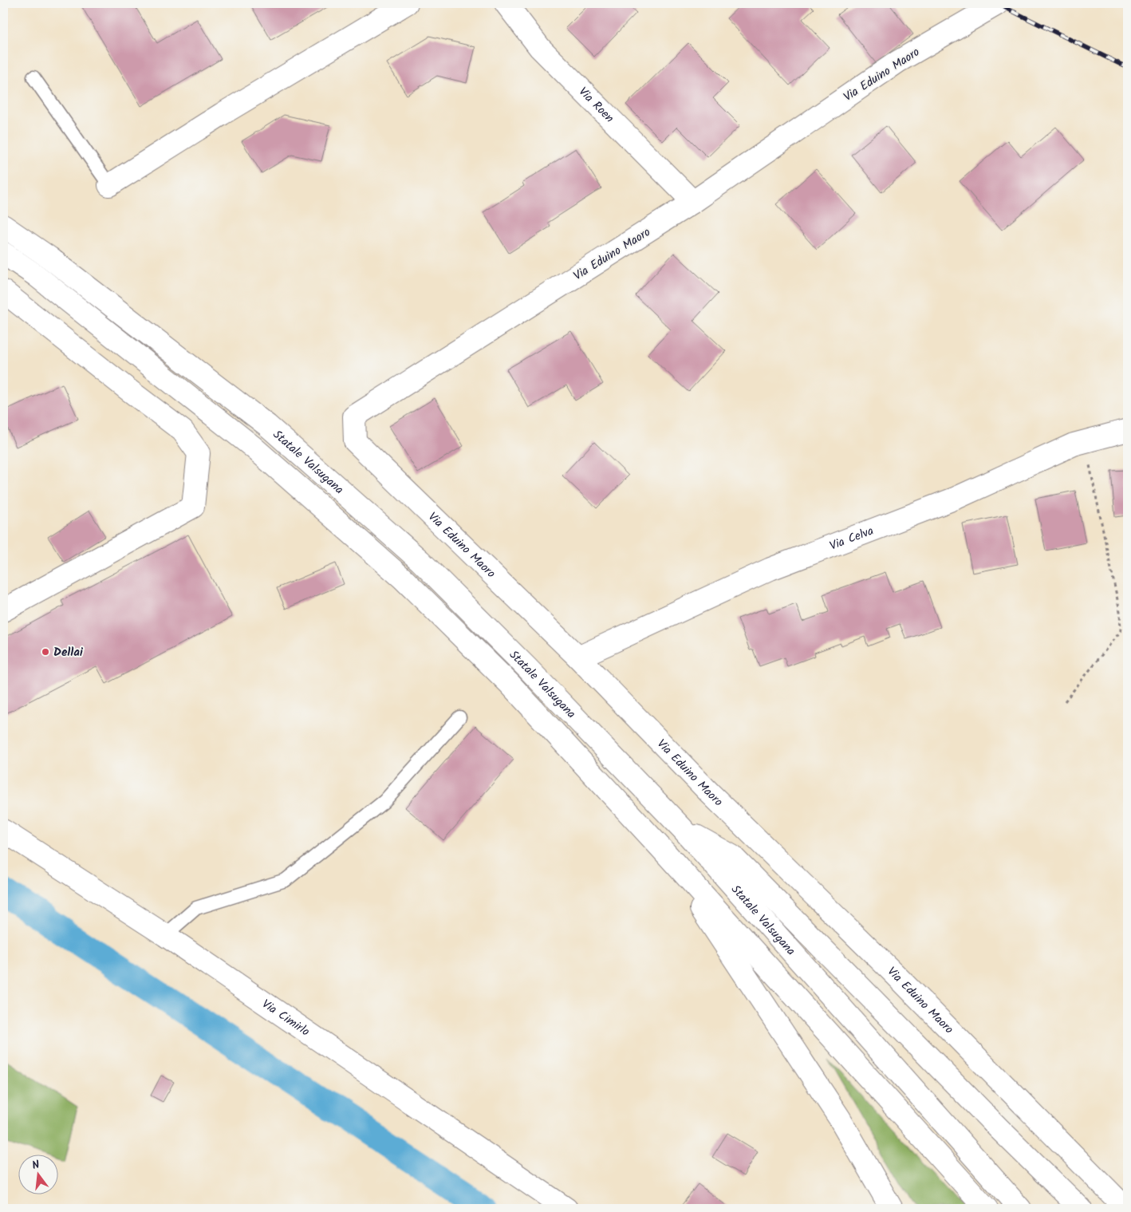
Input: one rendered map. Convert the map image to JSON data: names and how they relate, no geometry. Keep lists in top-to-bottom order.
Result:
{
  "streets": {
    "main road": [
      "Via Eduino Maoro",
      "Via Roen",
      "Statale Valsugana",
      "Via Celva",
      "Via Cimirlo"
    ]
  },
  "crossings": [
    ["Via Eduino Maoro", "Via Roen"],
    ["Via Eduino Maoro", "Via Celva"]
  ],
  "places": ["Dellai"],
  "north": "top"
}
